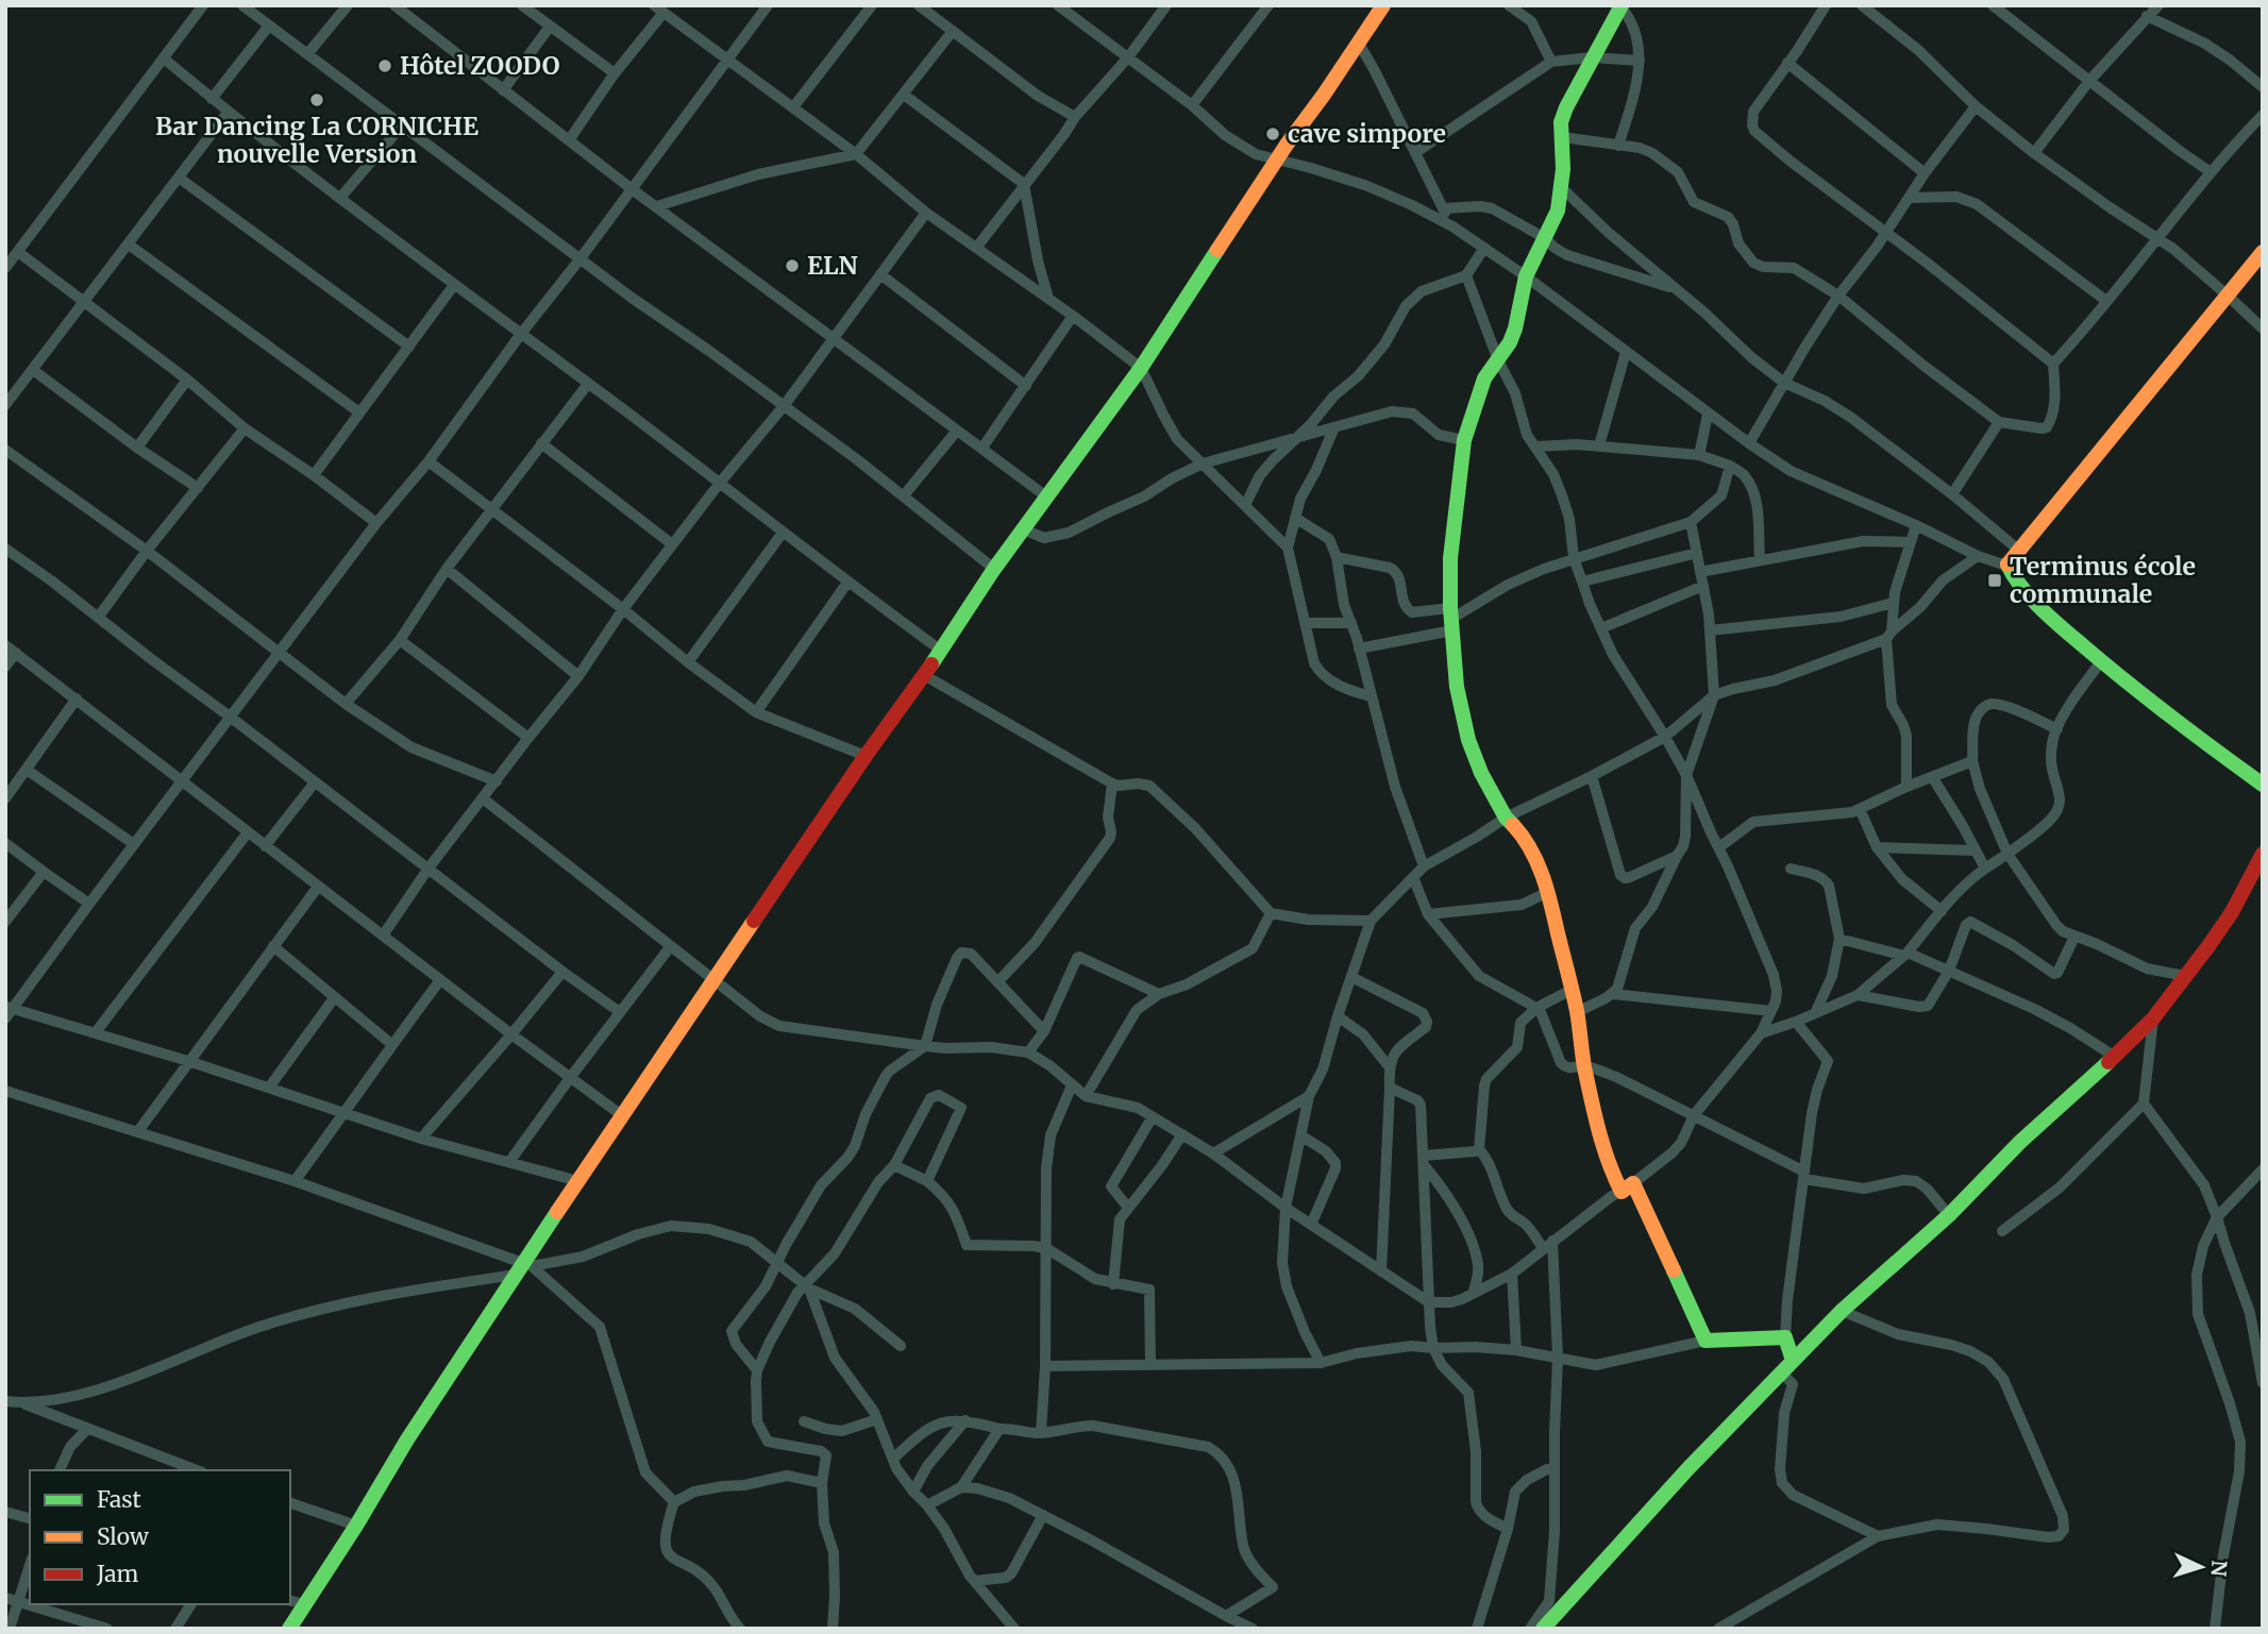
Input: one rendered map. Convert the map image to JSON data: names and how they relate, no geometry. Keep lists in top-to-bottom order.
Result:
{
  "places": {
    "other": [
      "Hôtel ZOODO",
      "Bar Dancing La CORNICHE nouvelle Version",
      "cave simpore",
      "ELN"
    ],
    "transit": ["Terminus école communale"]
  },
  "legend": ["Fast", "Slow", "Jam"],
  "north": "right"
}
